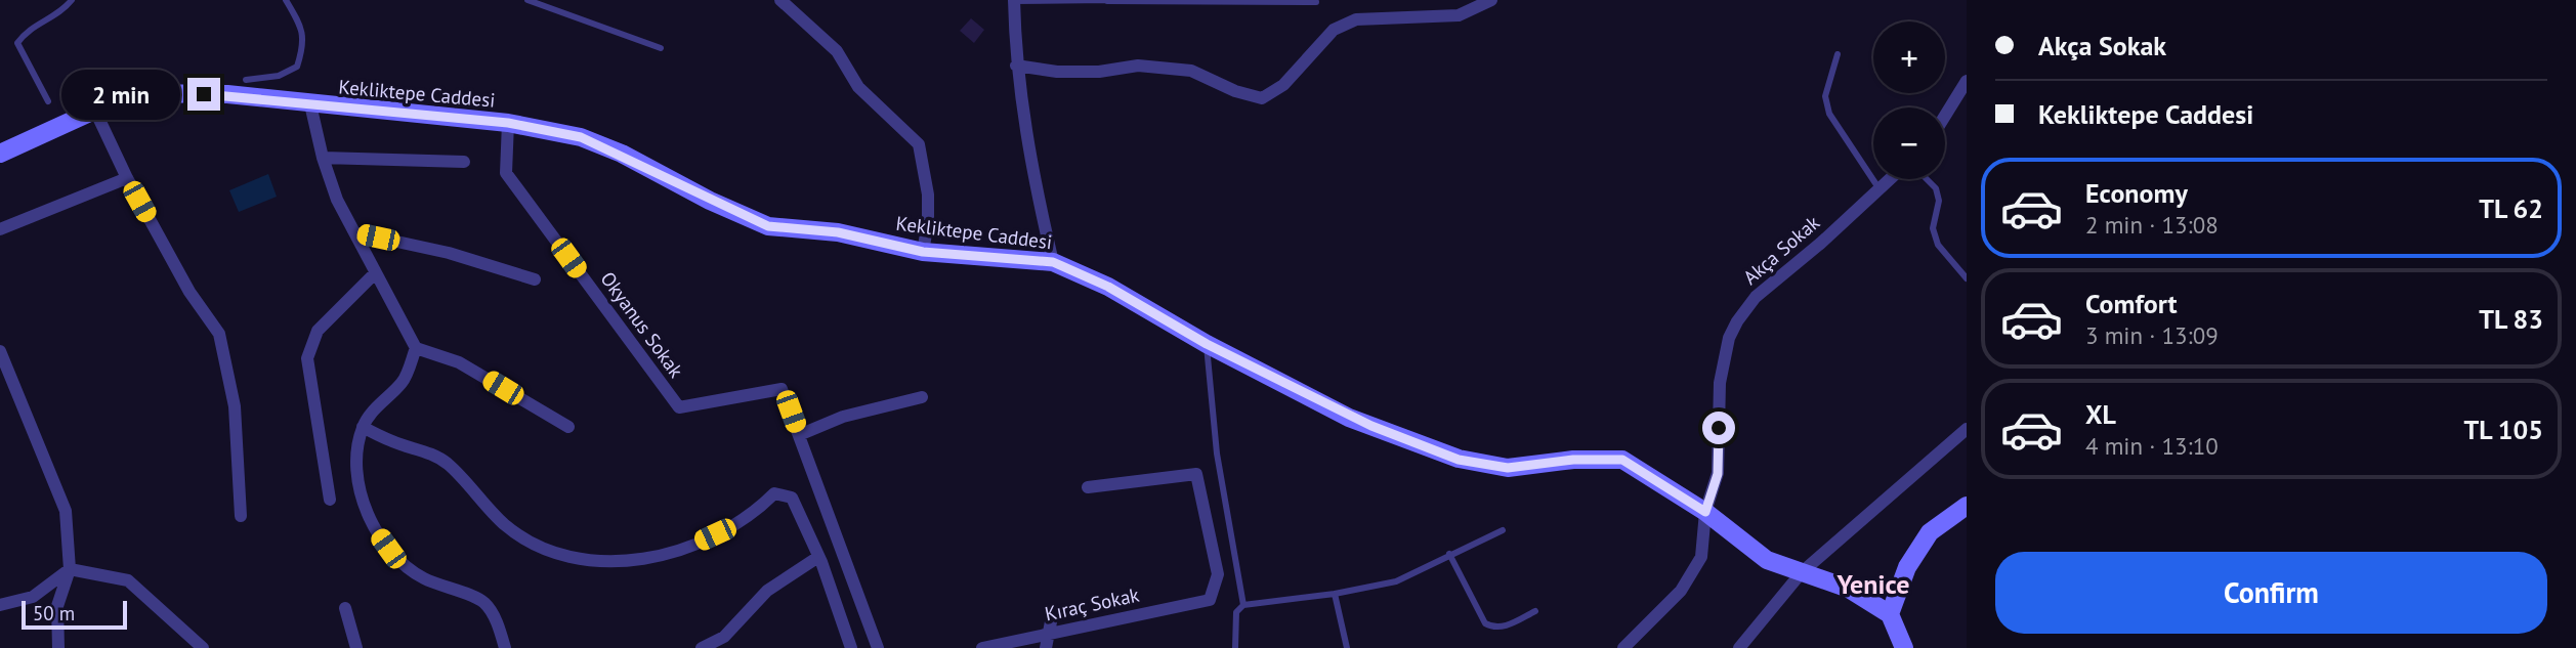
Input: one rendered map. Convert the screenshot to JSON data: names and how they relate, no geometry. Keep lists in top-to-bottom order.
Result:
{
  "streets": {
    "street": [
      "Kekliktepe Caddesi",
      "Akça Sokak",
      "Okyanus Sokak",
      "Kıraç Sokak"
    ]
  },
  "crossings": [
    ["Kekliktepe Caddesi", "Akça Sokak"],
    ["Kekliktepe Caddesi", "Okyanus Sokak"]
  ],
  "districts": ["Yenice"],
  "scale_bar": "50 m",
  "page": {
    "banner": ["Akça Sokak", "Kekliktepe Caddesi"],
    "map_buttons": ["+", "−"],
    "bubble": "2 min",
    "list": [
      {
        "name": "Economy",
        "note": "2 min · 13:08",
        "value": "TL 62"
      },
      {
        "name": "Comfort",
        "note": "3 min · 13:09",
        "value": "TL 83"
      },
      {
        "name": "XL",
        "note": "4 min · 13:10",
        "value": "TL 105"
      }
    ],
    "buttons": "Confirm",
    "scale": "50 m"
  }
}
